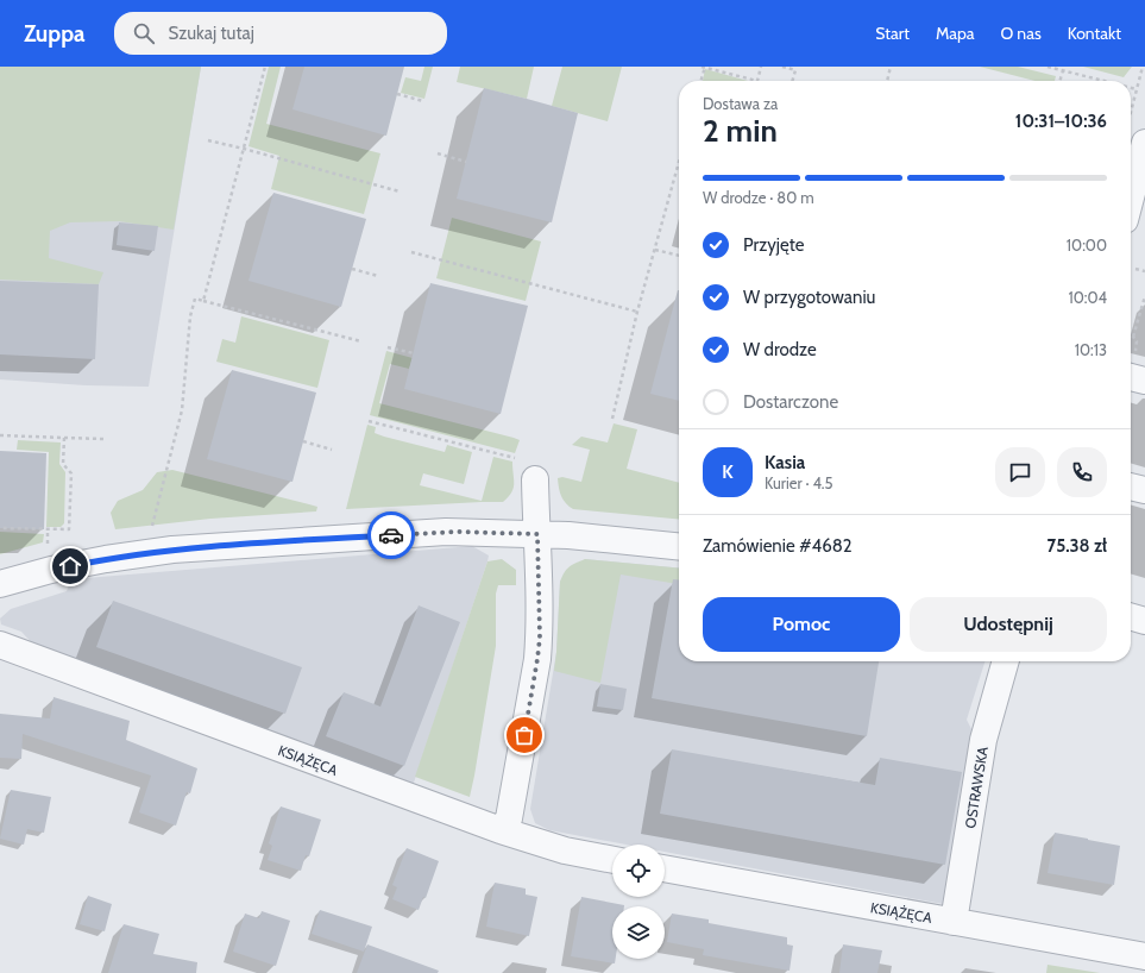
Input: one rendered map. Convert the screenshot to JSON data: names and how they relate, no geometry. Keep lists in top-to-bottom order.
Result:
{
  "streets": {
    "street": ["KSIĄŻĘCA", "OSTRAWSKA"]
  },
  "crossings": [
    ["KSIĄŻĘCA", "OSTRAWSKA"]
  ],
  "page": {
    "header": "Zuppa",
    "search": "Szukaj tutaj",
    "nav": [
      "Start",
      "Mapa",
      "O nas",
      "Kontakt"
    ],
    "heading": ["2 min", "Dostawa za", "10:31–10:36"],
    "panel": [
      "Kasia",
      "Kurier · 4.5",
      "Zamówienie #4682",
      "75.38 zł"
    ],
    "bar": "W drodze · 80 m",
    "list": [
      ["Przyjęte", "10:00"],
      ["W przygotowaniu", "10:04"],
      ["W drodze", "10:13"],
      "Dostarczone"
    ],
    "round": "K",
    "buttons": ["Pomoc", "Udostępnij"]
  }
}
